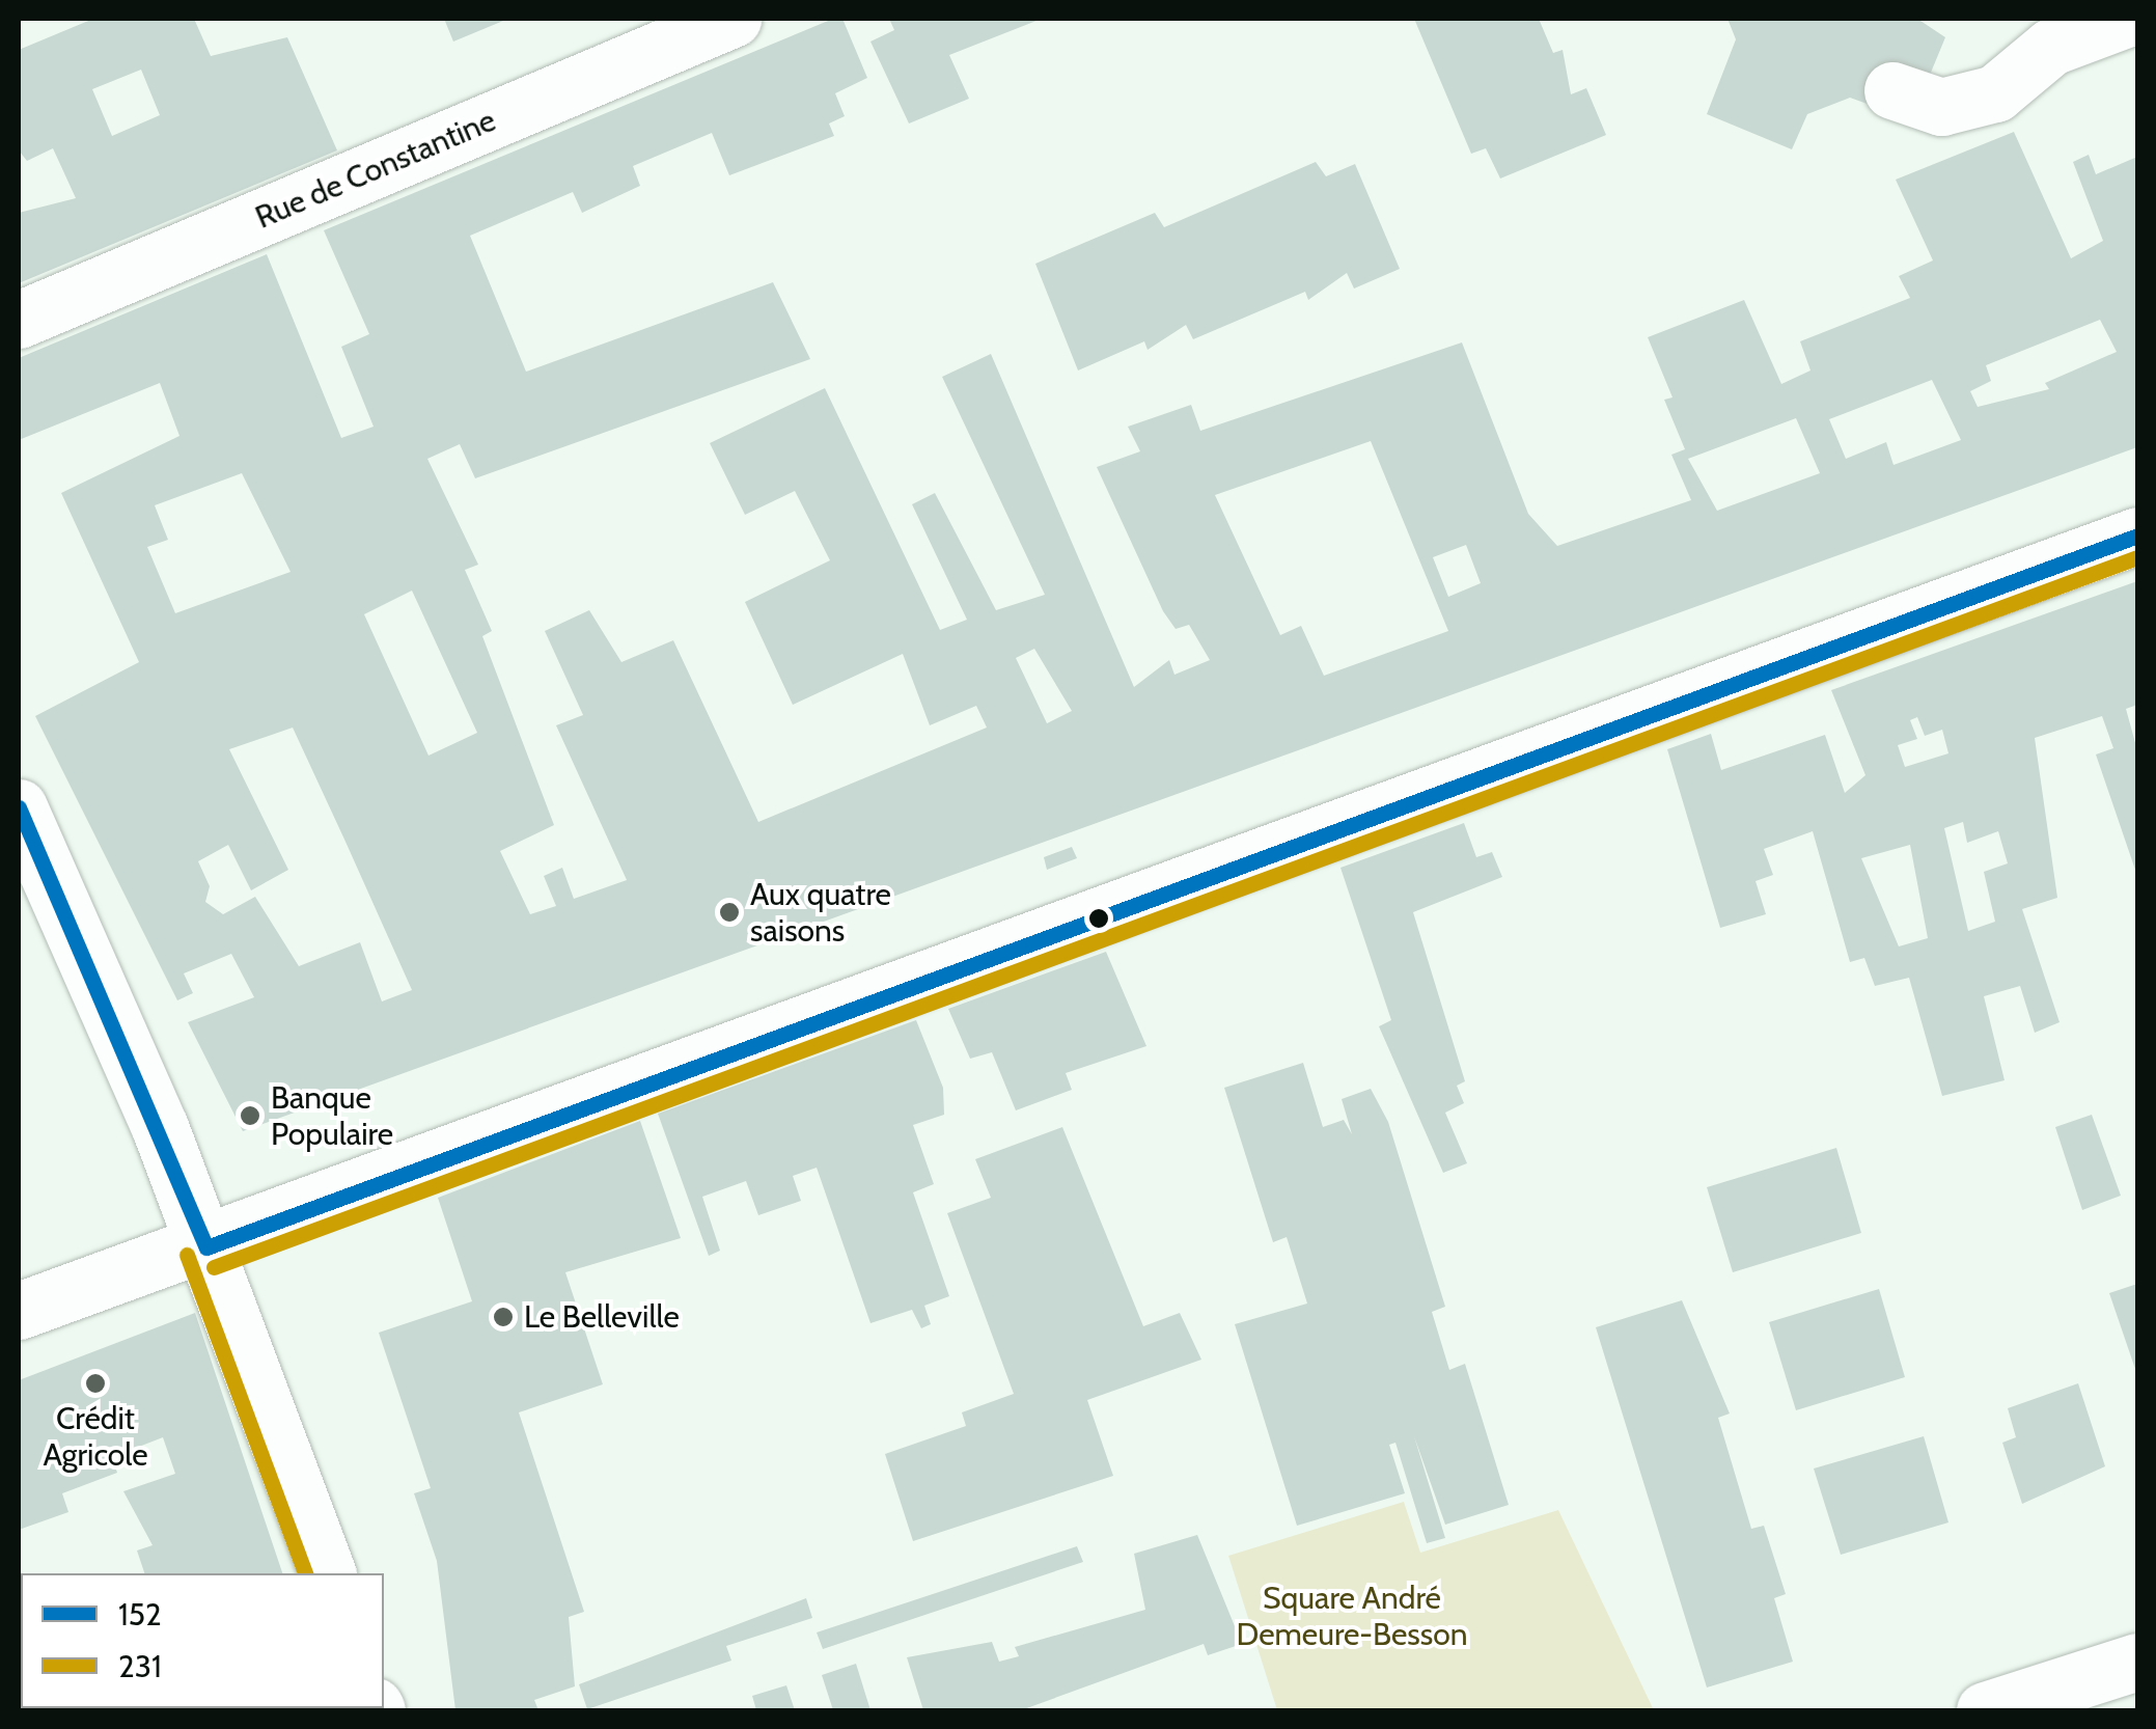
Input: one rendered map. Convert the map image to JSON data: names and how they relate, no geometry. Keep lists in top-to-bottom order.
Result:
{
  "streets": {
    "main road": ["Rue de Constantine"]
  },
  "parks": ["Square André Demeure-Besson"],
  "places": [
    "Aux quatre saisons",
    "Banque Populaire",
    "Le Belleville",
    "Crédit Agricole"
  ],
  "lines": ["transit line 152", "transit line 231"],
  "legend": ["152", "231"]
}
